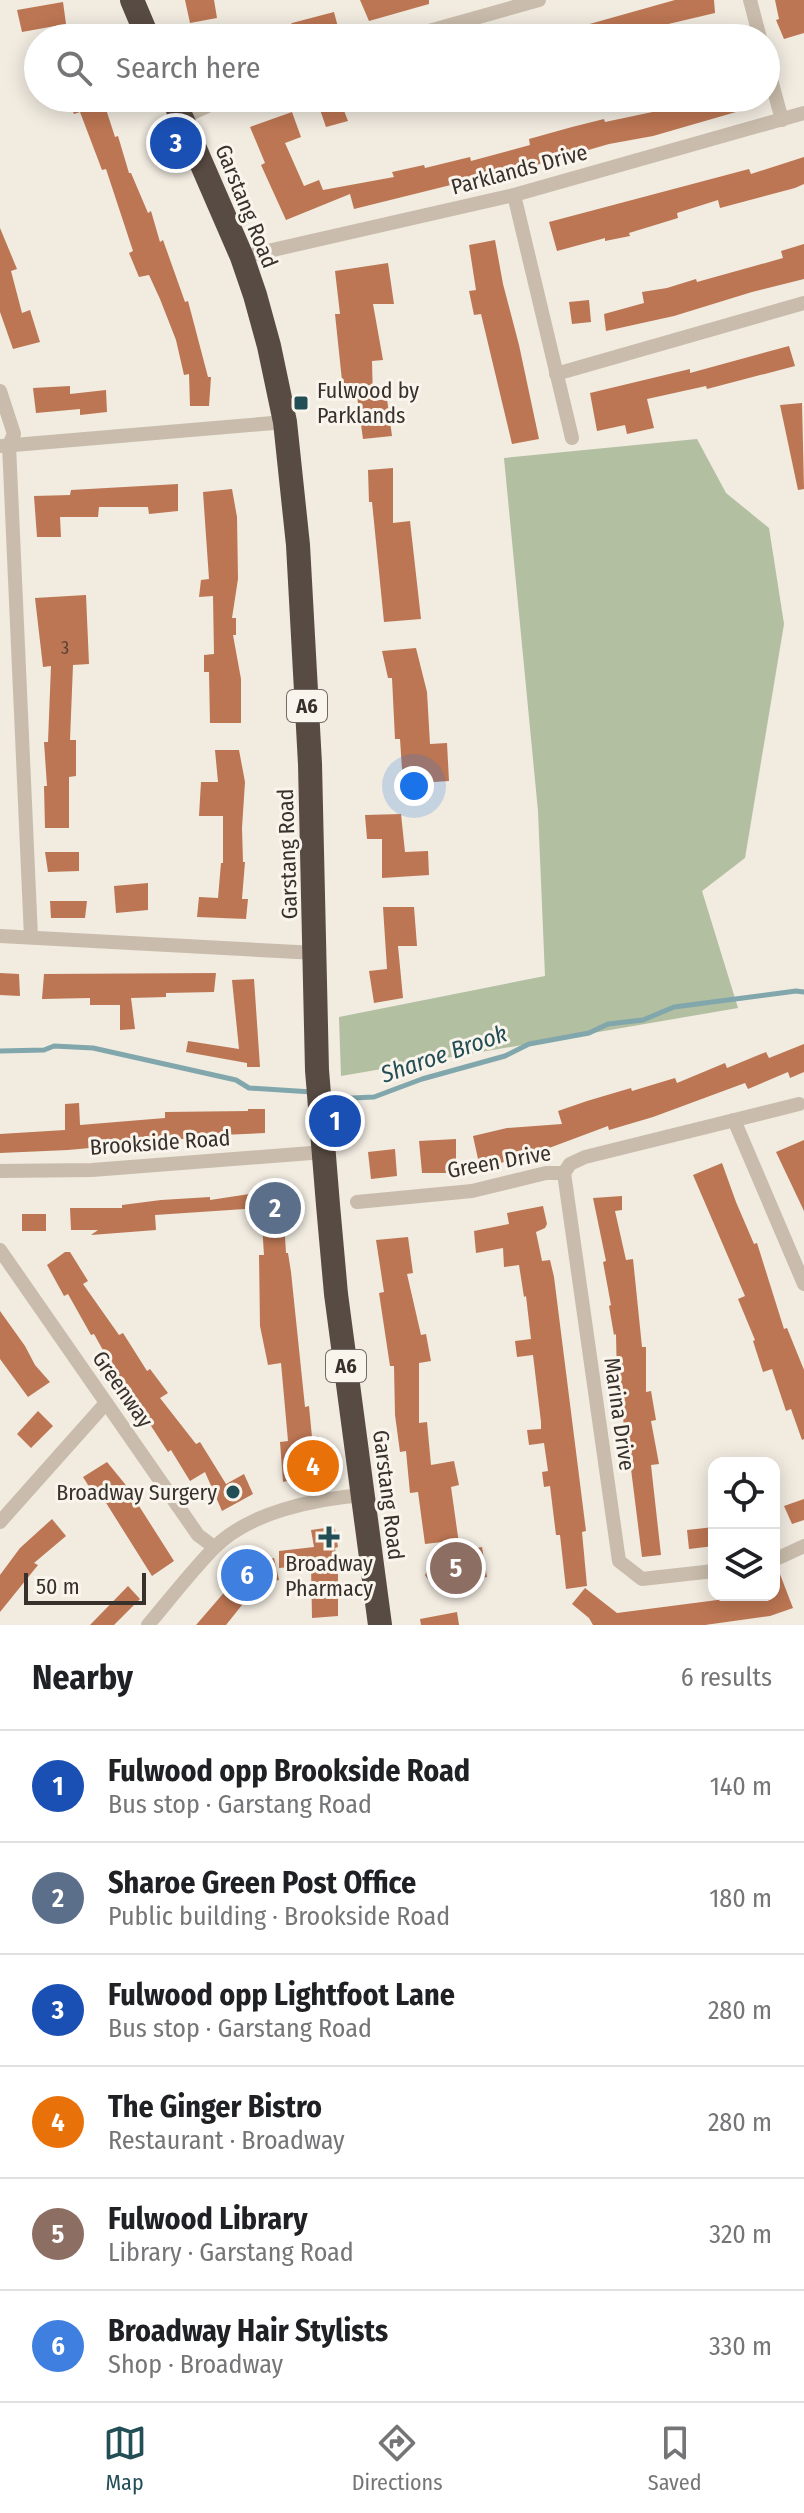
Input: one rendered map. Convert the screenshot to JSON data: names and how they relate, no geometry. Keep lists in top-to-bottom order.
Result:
{
  "streets": {
    "highway": ["Garstang Road", "A6"],
    "street": [
      "Parklands Drive",
      "Brookside Road",
      "Green Drive",
      "Greenway",
      "Marina Drive"
    ]
  },
  "crossings": [
    ["Parklands Drive", "Garstang Road"],
    ["Garstang Road", "Brookside Road"],
    ["Green Drive", "Marina Drive"]
  ],
  "water": ["Sharoe Brook"],
  "places": {
    "transit": ["Fulwood by Parklands"],
    "other": ["Broadway Surgery"],
    "health": ["Broadway Pharmacy"]
  },
  "house_numbers": ["3"],
  "scale_bar": "50 m",
  "page": {
    "search": "Search here",
    "pins": [
      "3",
      "1",
      "2",
      "4",
      "5",
      "6"
    ],
    "scale": "50 m",
    "heading": ["Nearby", "6 results"],
    "list": [
      {
        "mark": "1",
        "name": "Fulwood opp Brookside Road",
        "note": "Bus stop · Garstang Road",
        "value": "140 m"
      },
      {
        "mark": "2",
        "name": "Sharoe Green Post Office",
        "note": "Public building · Brookside Road",
        "value": "180 m"
      },
      {
        "mark": "3",
        "name": "Fulwood opp Lightfoot Lane",
        "note": "Bus stop · Garstang Road",
        "value": "280 m"
      },
      {
        "mark": "4",
        "name": "The Ginger Bistro",
        "note": "Restaurant · Broadway",
        "value": "280 m"
      },
      {
        "mark": "5",
        "name": "Fulwood Library",
        "note": "Library · Garstang Road",
        "value": "320 m"
      },
      {
        "mark": "6",
        "name": "Broadway Hair Stylists",
        "note": "Shop · Broadway",
        "value": "330 m"
      }
    ],
    "nav": ["Map", "Directions", "Saved"]
  }
}
